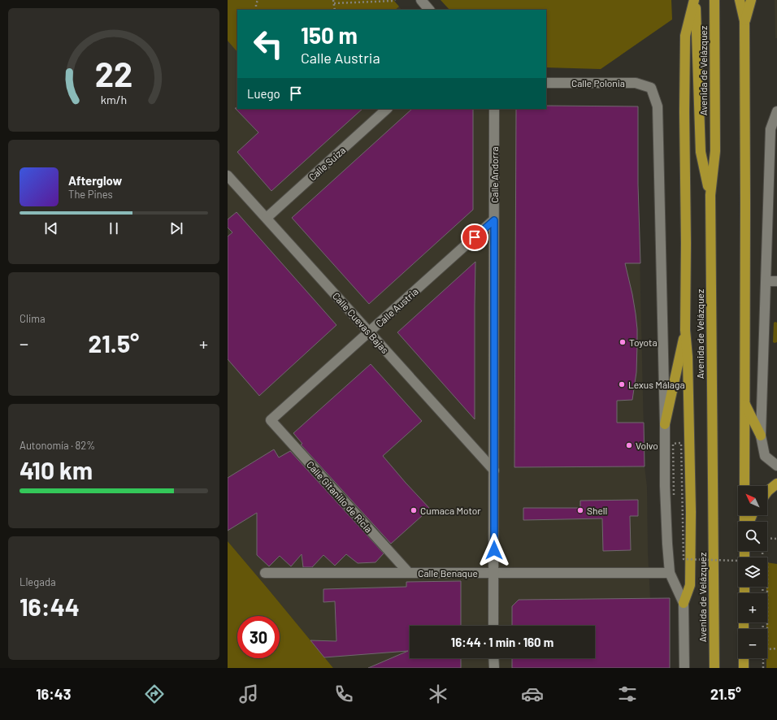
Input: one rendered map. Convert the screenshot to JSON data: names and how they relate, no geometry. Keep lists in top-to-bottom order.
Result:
{
  "streets": {
    "highway": ["Avenida de Velázquez"],
    "street": [
      "Calle Polonia",
      "Calle Suiza",
      "Calle Andorra",
      "Calle Austria",
      "Calle Cuevas Bajas",
      "Calle Gitanillo de Ricla",
      "Calle Benaque"
    ]
  },
  "crossings": [
    ["Avenida de Velázquez", "Calle Polonia"],
    ["Avenida de Velázquez", "Calle Benaque"],
    ["Calle Suiza", "Calle Cuevas Bajas"],
    ["Calle Andorra", "Calle Austria"],
    ["Calle Andorra", "Calle Cuevas Bajas"],
    ["Calle Andorra", "Calle Benaque"],
    ["Calle Austria", "Calle Cuevas Bajas"],
    ["Calle Austria", "Calle Gitanillo de Ricla"],
    ["Calle Gitanillo de Ricla", "Calle Benaque"]
  ],
  "places": [
    "Toyota",
    "Lexus Málaga",
    "Volvo",
    "Cumaca Motor",
    "Shell"
  ],
  "north": "top left",
  "page": {
    "turn": ["150 m", "Calle Austria"],
    "then": "Luego",
    "song": ["Afterglow", "The Pines"],
    "tile": [
      "Clima",
      ["Autonomía · 82%", "410 km"],
      ["Llegada", "16:44"]
    ],
    "heat": ["−", "21.5°", "+"],
    "map_buttons": ["+", "−"],
    "limit": "30",
    "trip": "16:44 · 1 min · 160 m",
    "tabs": ["16:43", "21.5°"],
    "gauge": ["22", "km/h"]
  }
}
